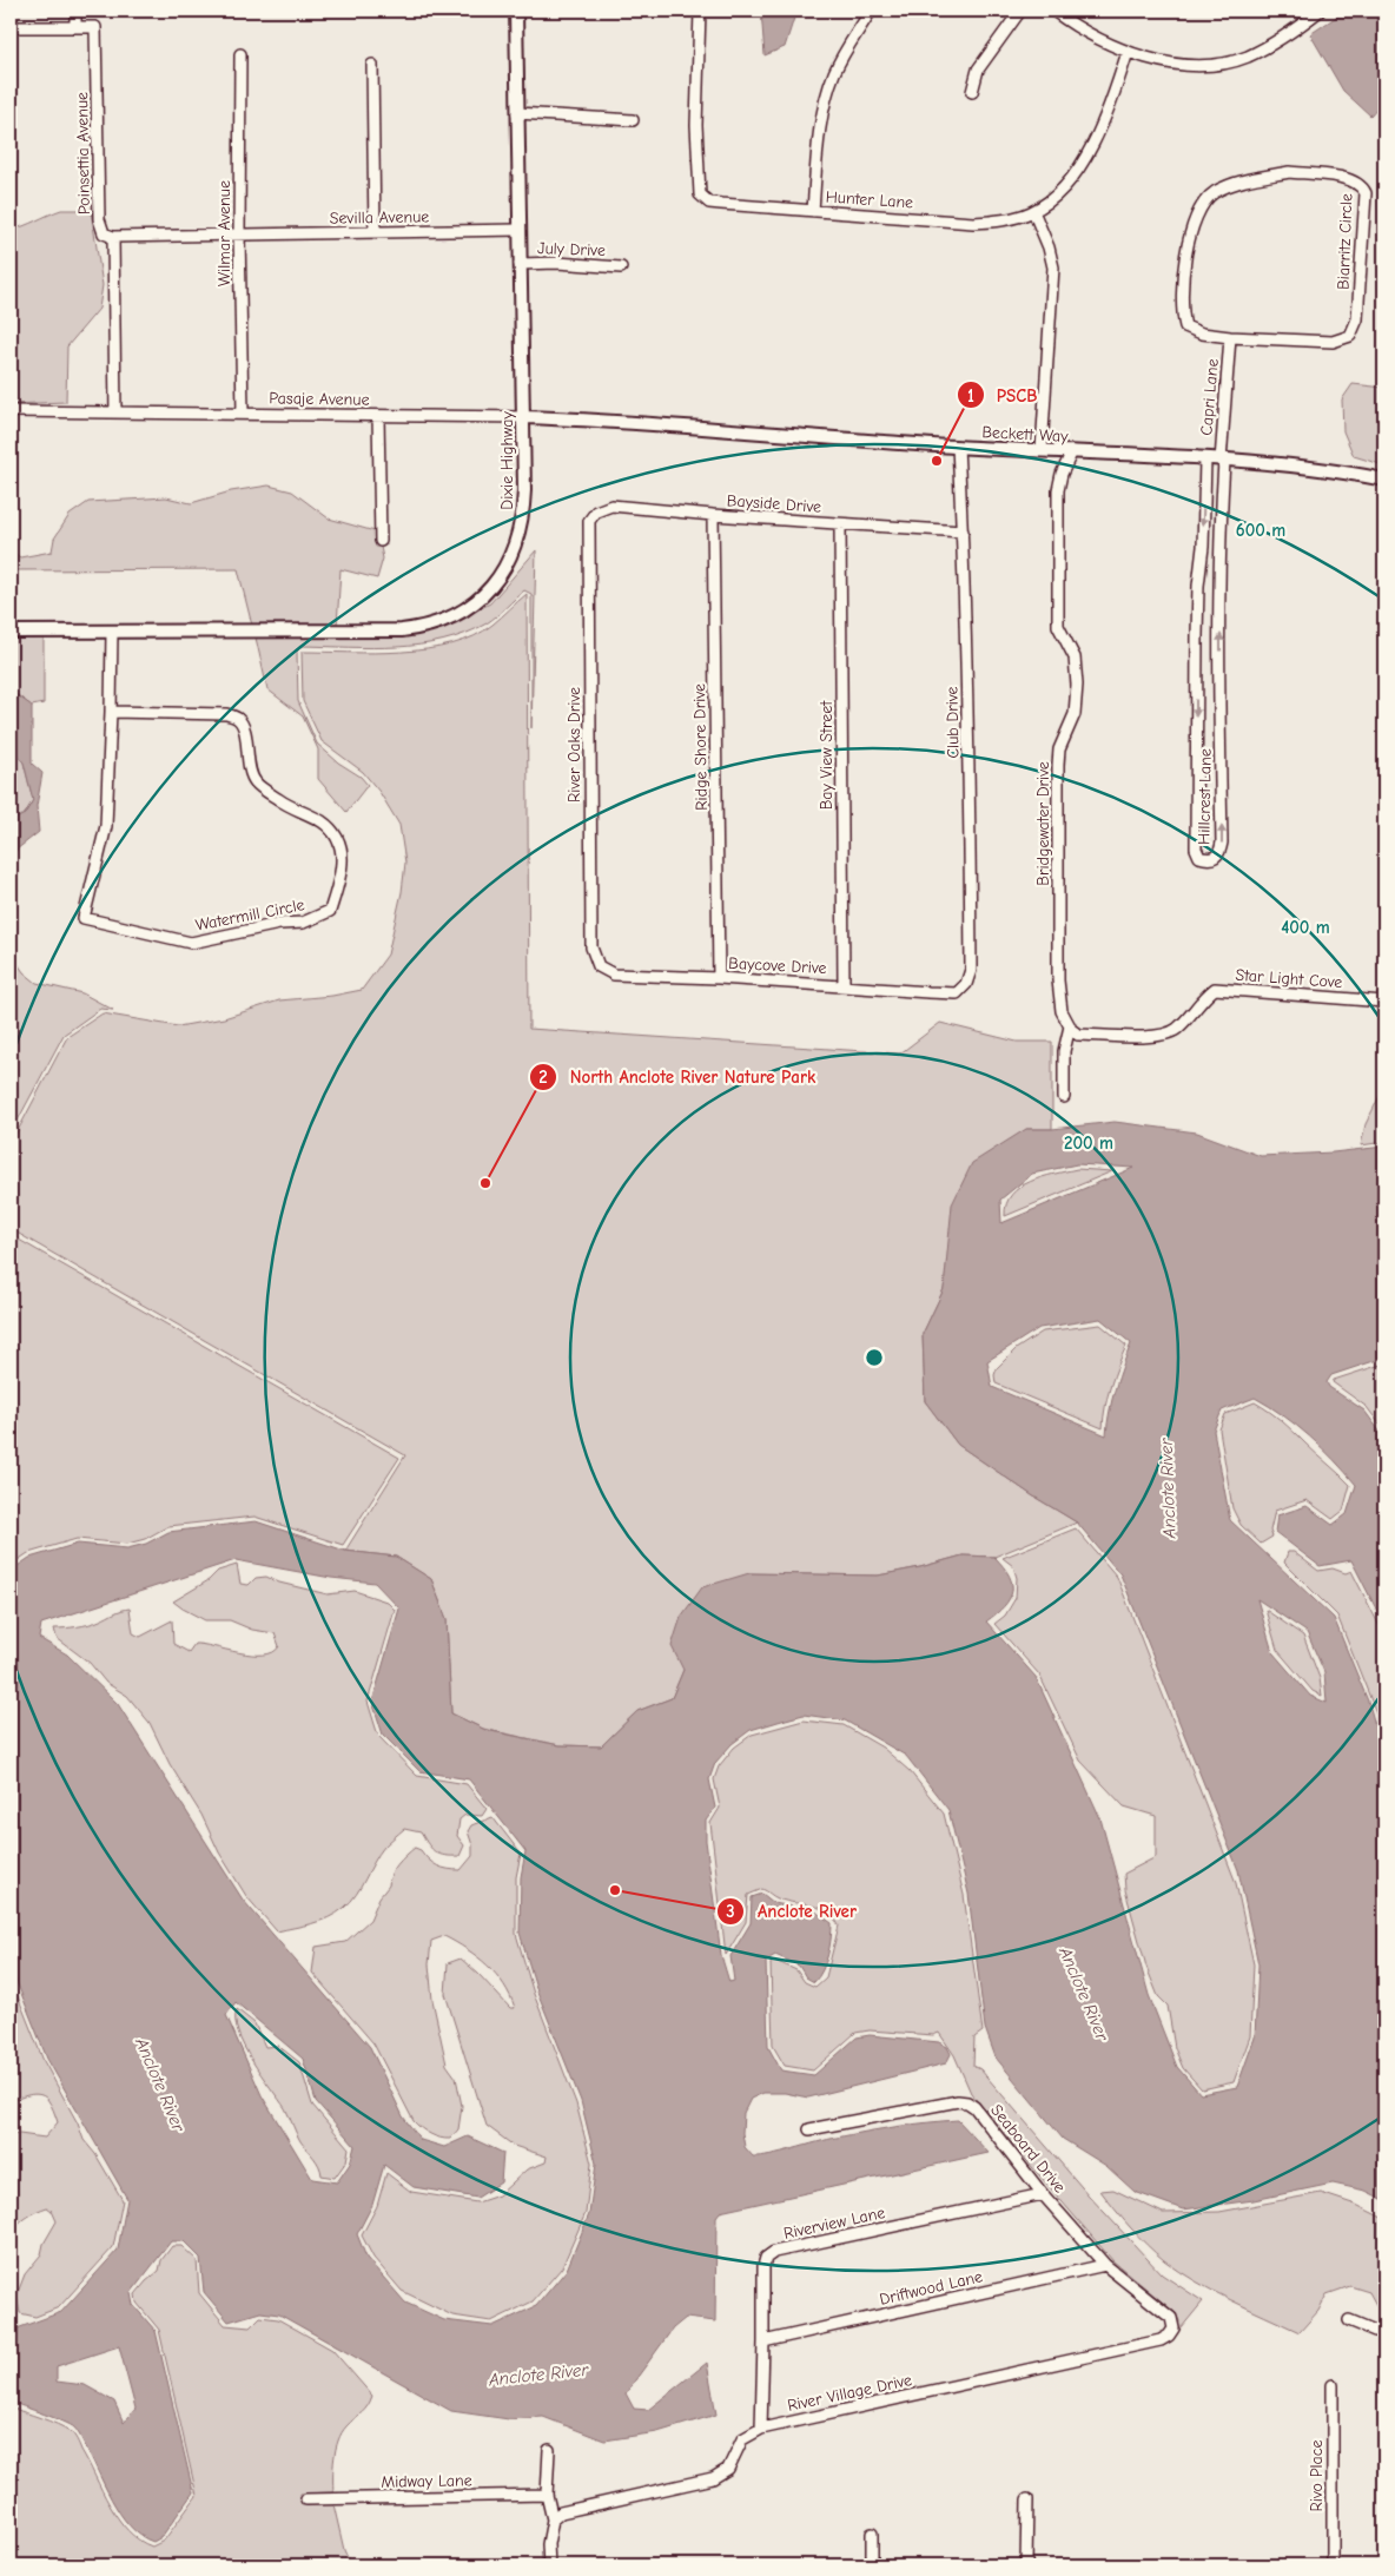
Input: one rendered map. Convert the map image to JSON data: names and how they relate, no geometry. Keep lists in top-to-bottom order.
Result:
{
  "streets": {
    "street": [
      "Poinsettia Avenue",
      "Hunter Lane",
      "Sevilla Avenue",
      "Wilmar Avenue",
      "Biarritz Circle",
      "July Drive",
      "Capri Lane",
      "Pasaje Avenue",
      "Beckett Way",
      "Dixie Highway",
      "Bayside Drive",
      "Club Drive",
      "River Oaks Drive",
      "Ridge Shore Drive",
      "Bay View Street",
      "Hillcrest Lane",
      "Bridgewater Drive",
      "Watermill Circle",
      "Baycove Drive",
      "Star Light Cove",
      "Seaboard Drive",
      "Riverview Lane",
      "Driftwood Lane",
      "River Village Drive",
      "Rivo Place",
      "Midway Lane"
    ]
  },
  "crossings": [
    ["Sevilla Avenue", "Wilmar Avenue"],
    ["Sevilla Avenue", "Dixie Highway"],
    ["Wilmar Avenue", "Pasaje Avenue"],
    ["Biarritz Circle", "Capri Lane"],
    ["July Drive", "Dixie Highway"],
    ["Capri Lane", "Beckett Way"],
    ["Capri Lane", "Hillcrest Lane"],
    ["Pasaje Avenue", "Beckett Way"],
    ["Pasaje Avenue", "Dixie Highway"],
    ["Beckett Way", "Dixie Highway"],
    ["Beckett Way", "Club Drive"],
    ["Beckett Way", "Hillcrest Lane"],
    ["Beckett Way", "Bridgewater Drive"],
    ["Dixie Highway", "Watermill Circle"],
    ["Bayside Drive", "Club Drive"],
    ["Bayside Drive", "River Oaks Drive"],
    ["Bayside Drive", "Ridge Shore Drive"],
    ["Bayside Drive", "Bay View Street"],
    ["Club Drive", "Baycove Drive"],
    ["River Oaks Drive", "Baycove Drive"],
    ["Ridge Shore Drive", "Baycove Drive"],
    ["Bay View Street", "Baycove Drive"],
    ["Bridgewater Drive", "Star Light Cove"],
    ["Seaboard Drive", "Riverview Lane"],
    ["Seaboard Drive", "Driftwood Lane"],
    ["Seaboard Drive", "River Village Drive"],
    ["Riverview Lane", "Driftwood Lane"],
    ["Riverview Lane", "River Village Drive"]
  ],
  "water": ["Anclote River"],
  "places": ["PSCB", "North Anclote River Nature Park", "Anclote River"],
  "rings": ["600 m", "400 m", "200 m"]
}
